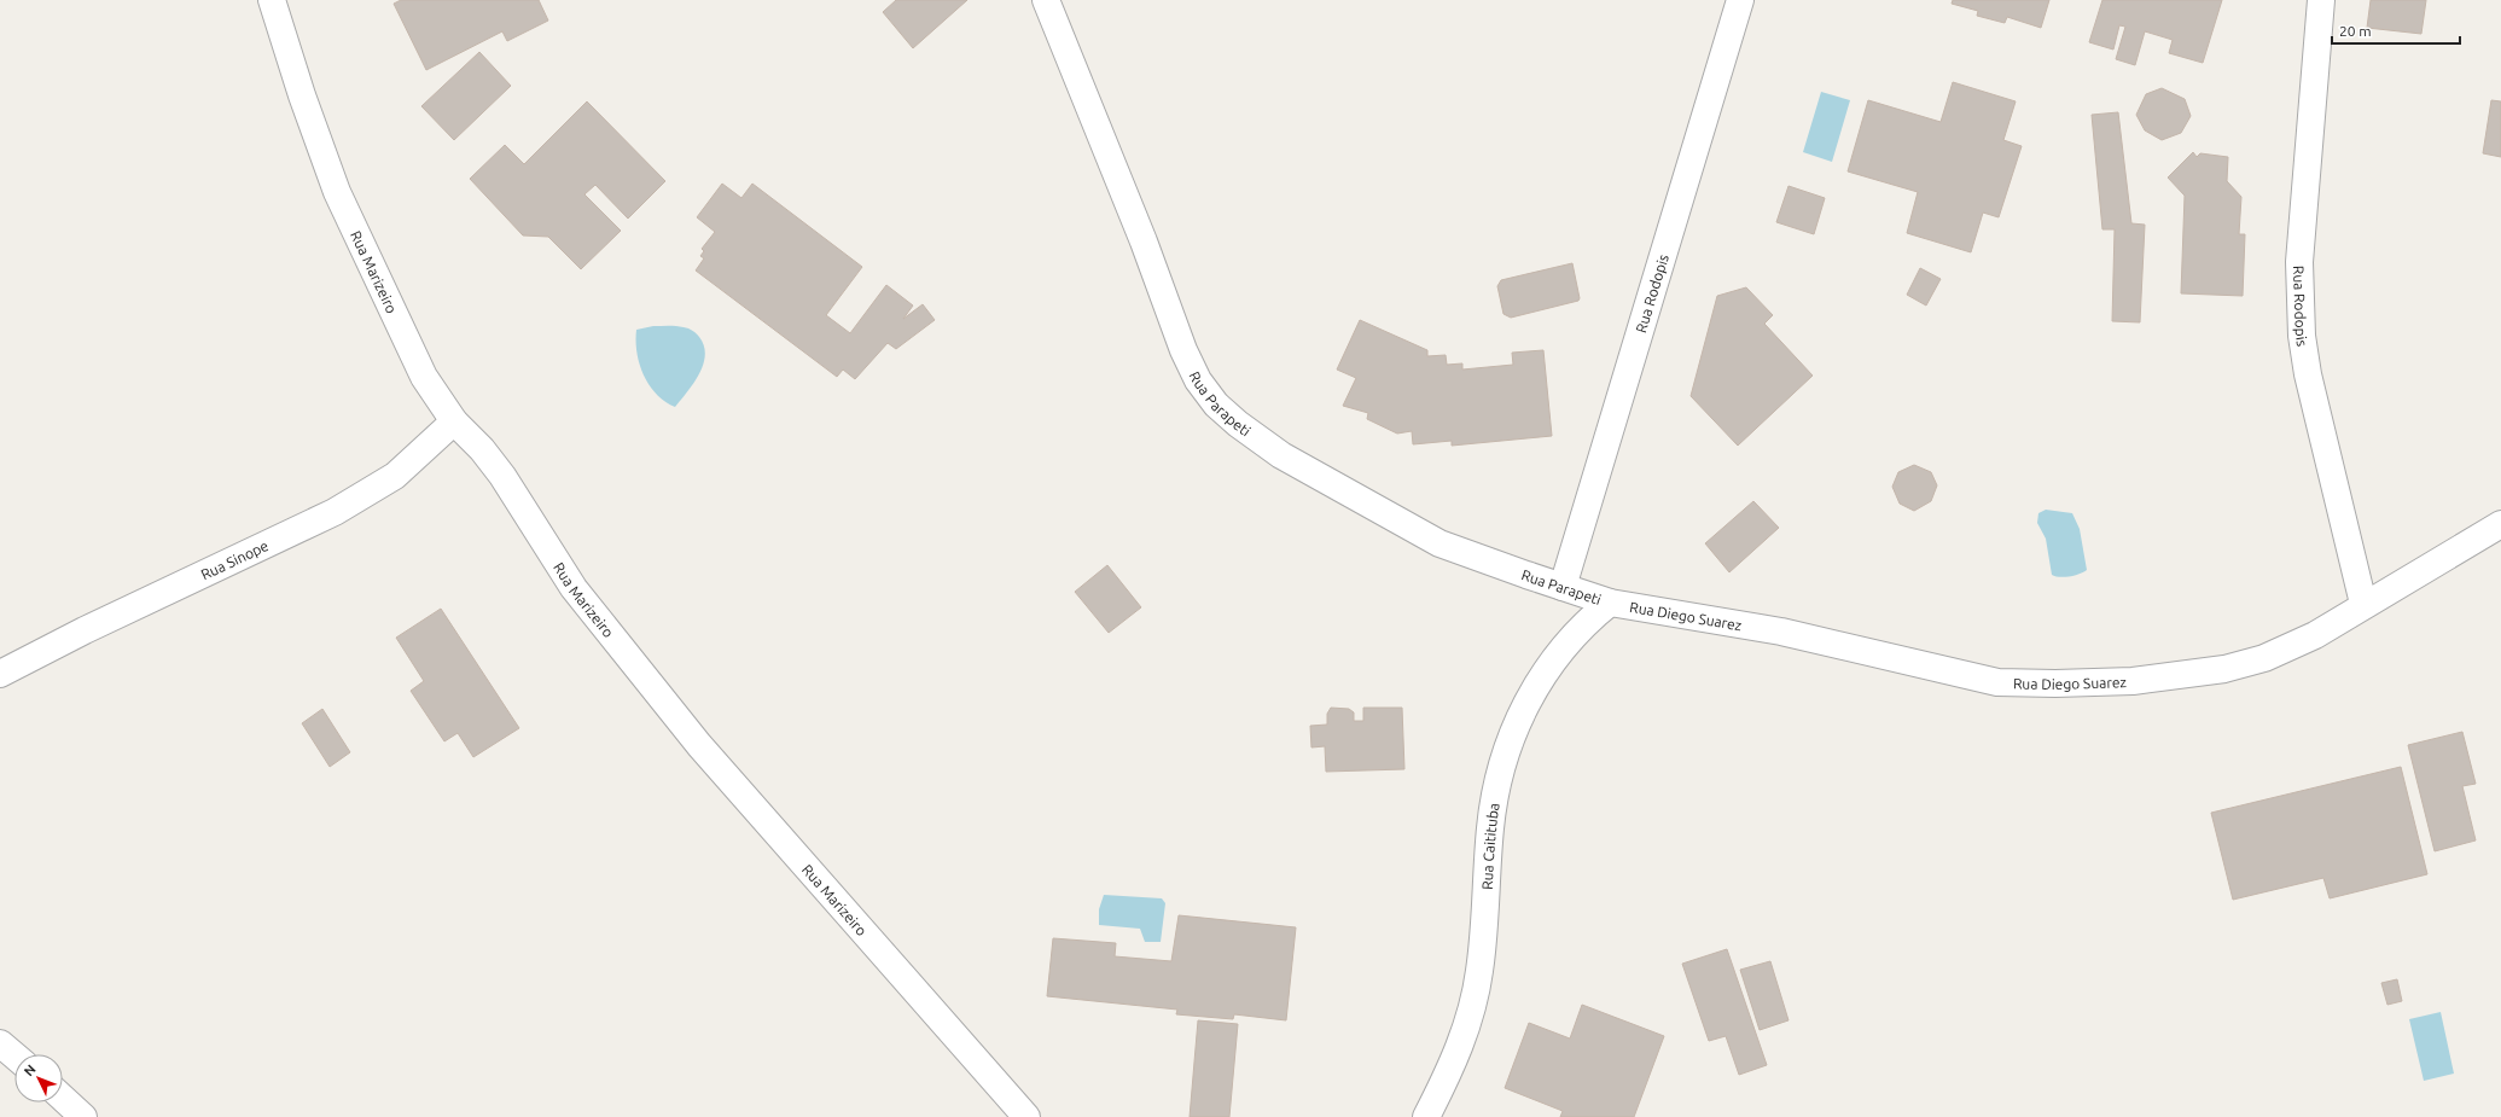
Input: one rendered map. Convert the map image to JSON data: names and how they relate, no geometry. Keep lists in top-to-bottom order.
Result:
{
  "streets": {
    "street": [
      "Rua Marizeiro",
      "Rua Rodopis",
      "Rua Parapeti",
      "Rua Sinope",
      "Rua Diego Suarez",
      "Rua Caitituba"
    ]
  },
  "crossings": [
    ["Rua Marizeiro", "Rua Sinope"],
    ["Rua Rodopis", "Rua Parapeti"],
    ["Rua Rodopis", "Rua Diego Suarez"],
    ["Rua Parapeti", "Rua Diego Suarez"],
    ["Rua Parapeti", "Rua Caitituba"],
    ["Rua Diego Suarez", "Rua Caitituba"]
  ],
  "scale_bar": "20 m",
  "north": "top left"
}
